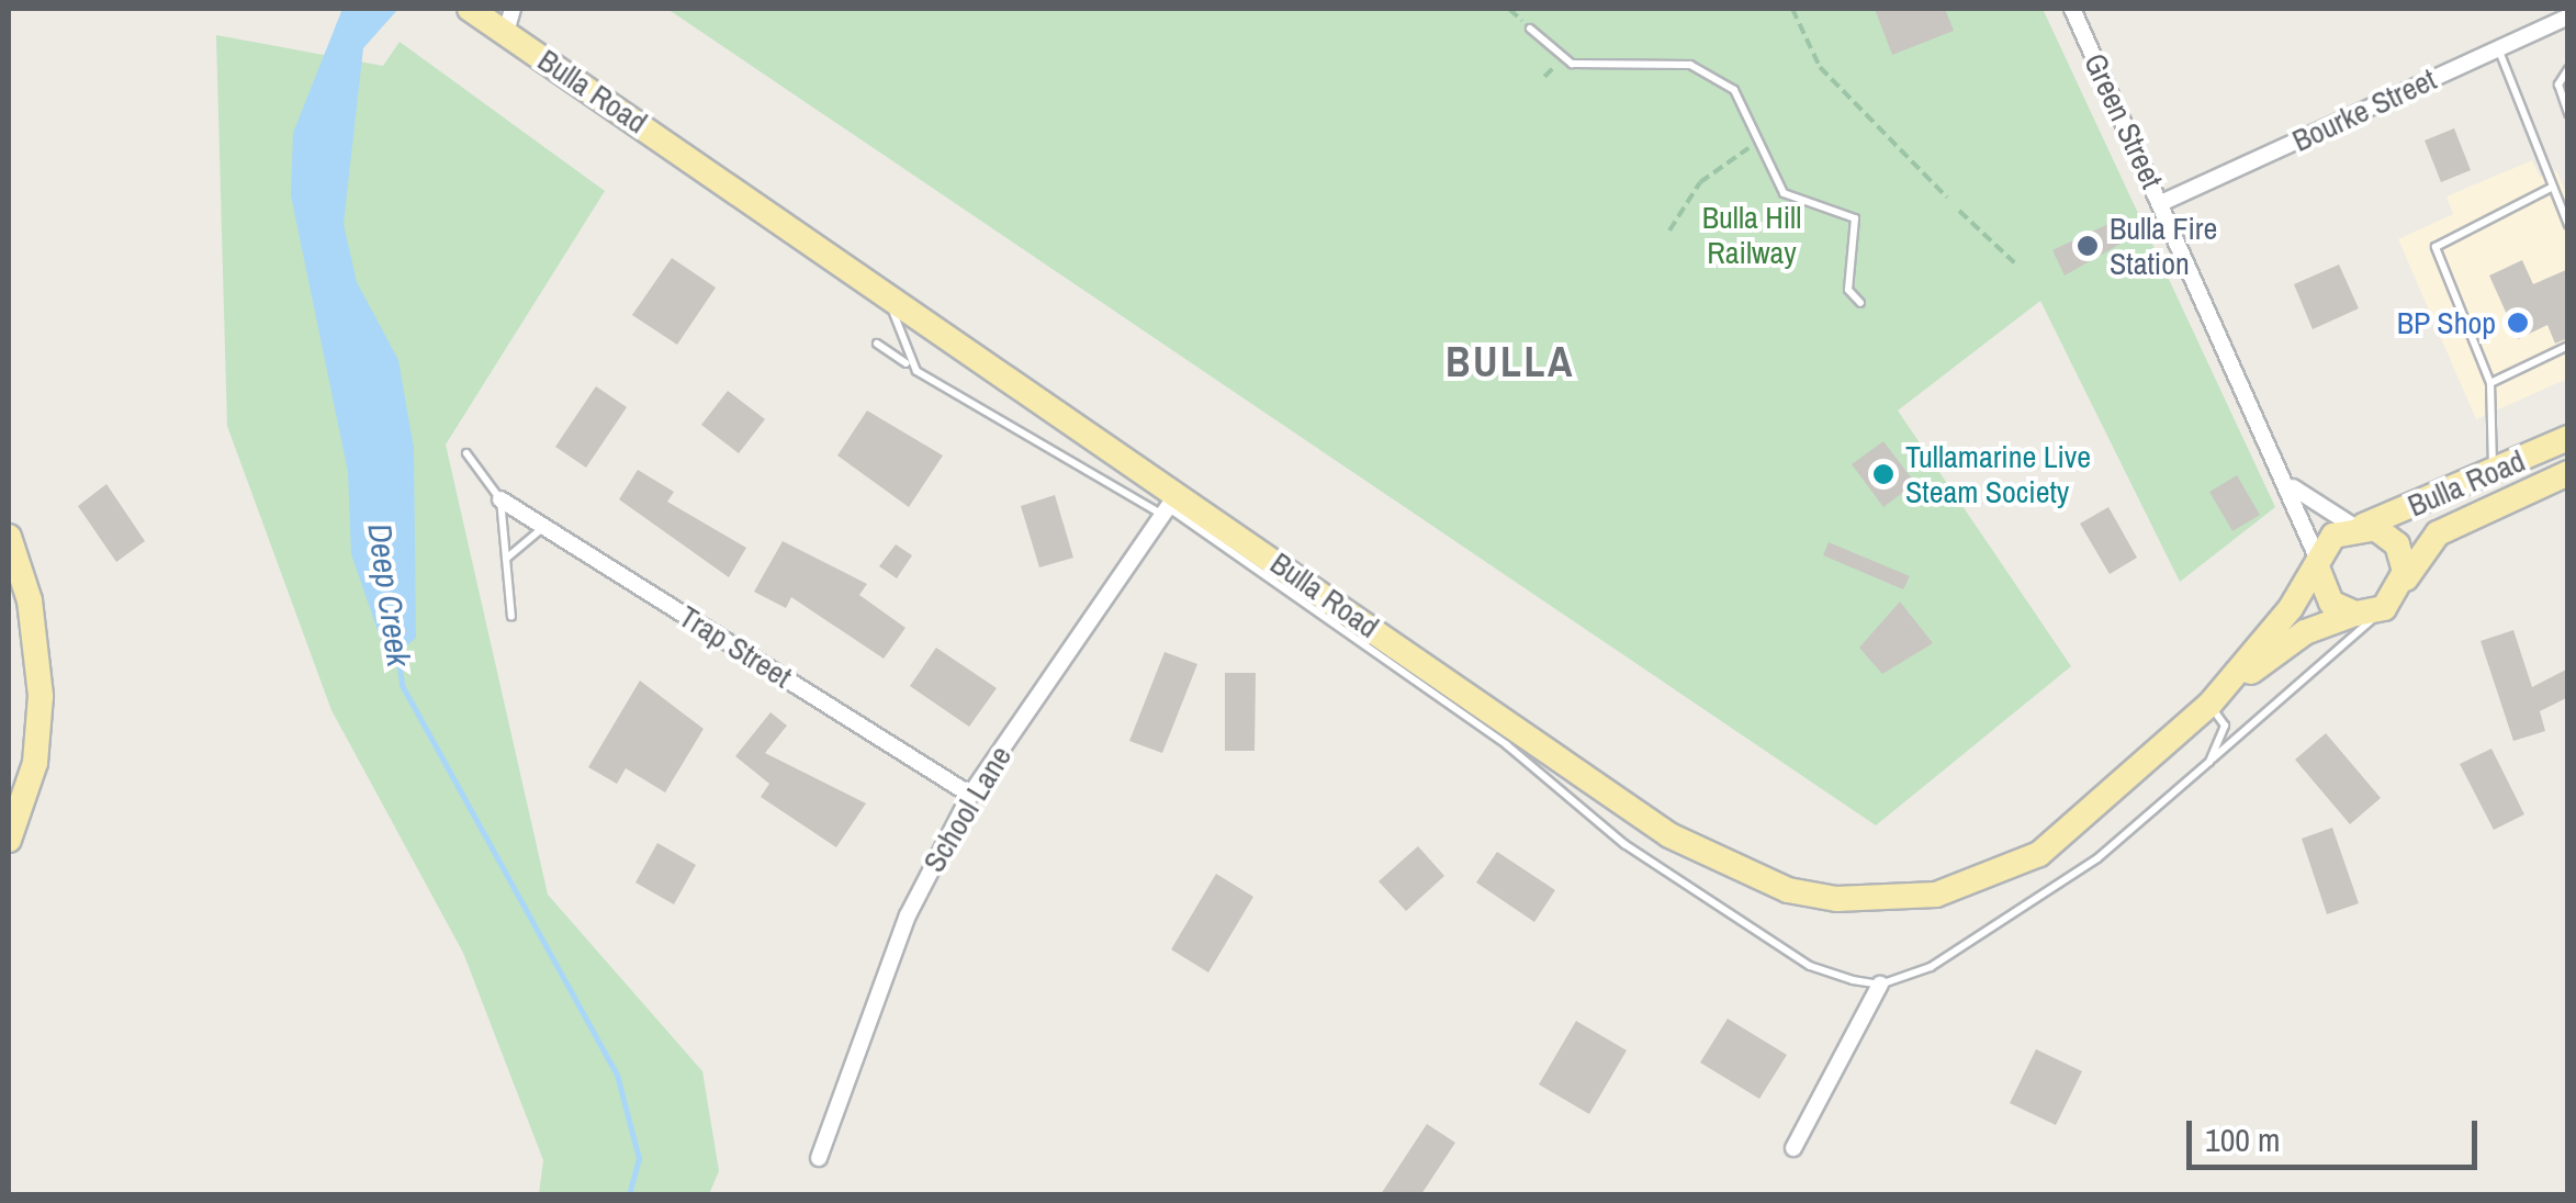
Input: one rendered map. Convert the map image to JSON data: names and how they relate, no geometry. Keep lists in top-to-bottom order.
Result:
{
  "streets": {
    "main road": ["Bulla Road"],
    "street": [
      "Bourke Street",
      "Green Street",
      "Trap Street",
      "School Lane"
    ]
  },
  "crossings": [
    ["Bulla Road", "Green Street"],
    ["Bulla Road", "School Lane"],
    ["Bourke Street", "Green Street"],
    ["Trap Street", "School Lane"]
  ],
  "districts": ["BULLA"],
  "water": ["Deep Creek"],
  "parks": ["Bulla Hill Railway"],
  "places": ["Bulla Fire Station", "BP Shop", "Tullamarine Live Steam Society"],
  "scale_bar": "100 m"
}
